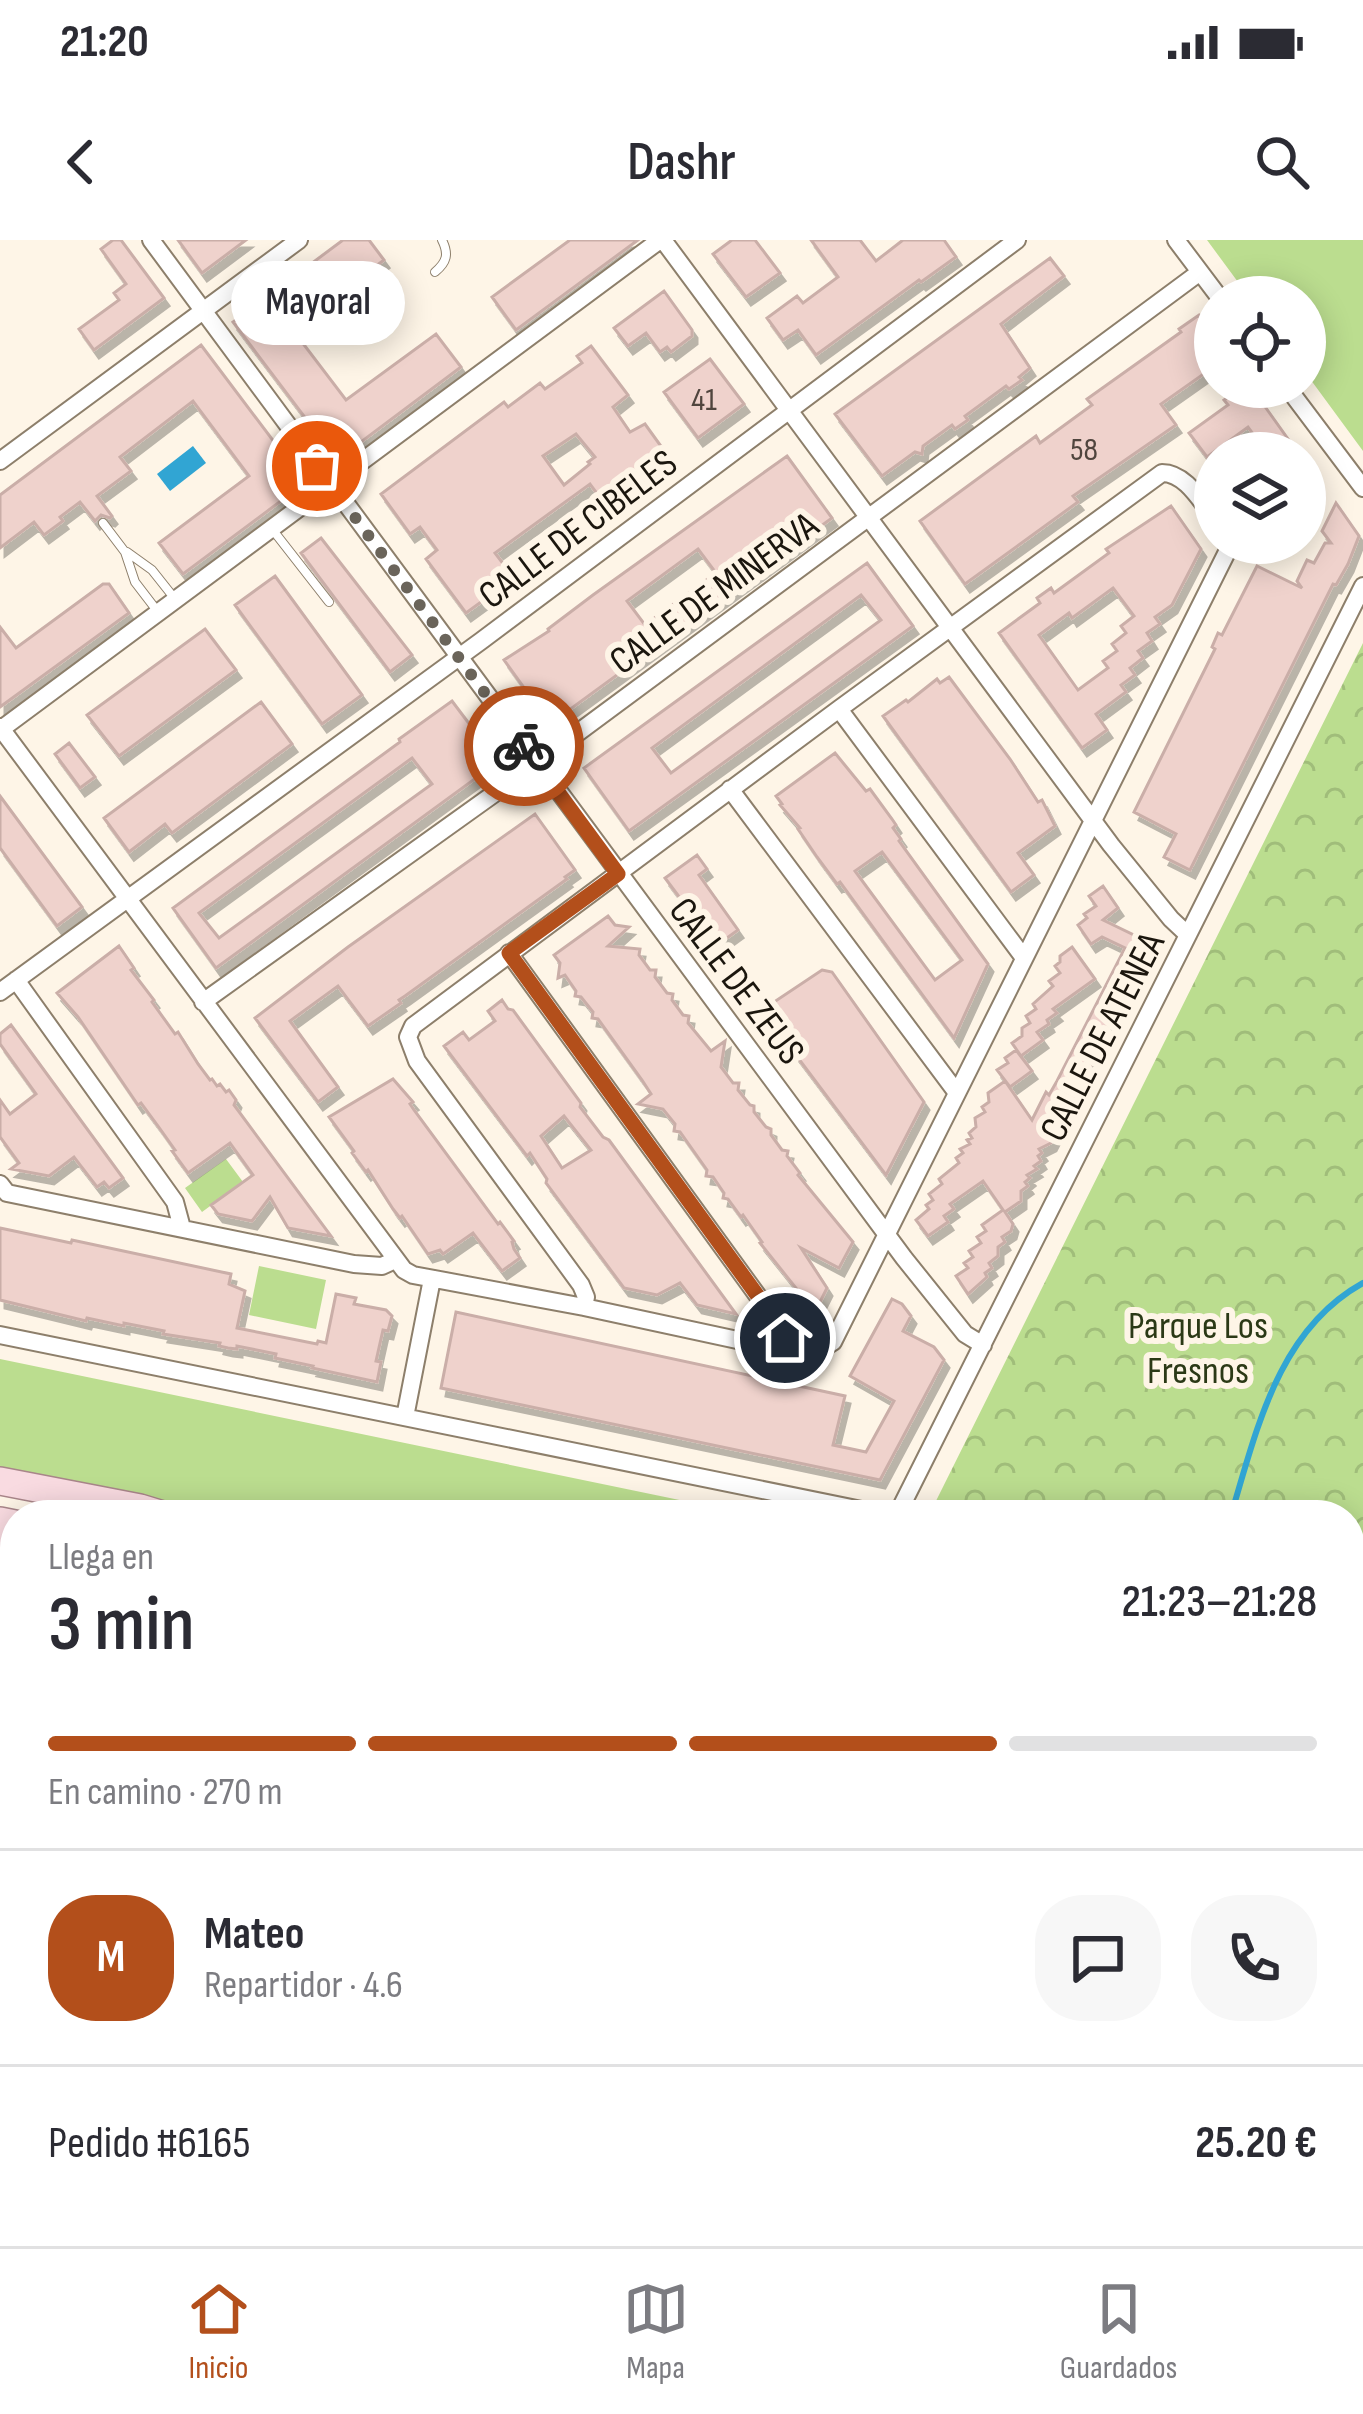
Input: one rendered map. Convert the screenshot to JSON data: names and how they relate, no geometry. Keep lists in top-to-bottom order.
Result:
{
  "streets": {
    "street": [
      "CALLE DE CIBELES",
      "CALLE DE MINERVA",
      "CALLE DE ZEUS",
      "CALLE DE ATENEA"
    ]
  },
  "crossings": [
    ["CALLE DE CIBELES", "CALLE DE ZEUS"],
    ["CALLE DE MINERVA", "CALLE DE ZEUS"],
    ["CALLE DE ZEUS", "CALLE DE ATENEA"]
  ],
  "parks": ["Parque Los Fresnos"],
  "places": ["Mayoral"],
  "house_numbers": ["41", "58"],
  "page": {
    "status": "21:20",
    "header": "Dashr",
    "bubble": "Mayoral",
    "heading": ["3 min", "Llega en", "21:23–21:28"],
    "panel": [
      "Mateo",
      "Repartidor · 4.6",
      "Pedido #6165",
      "25.20 €"
    ],
    "bar": "En camino · 270 m",
    "round": "M",
    "tabs": ["Inicio", "Mapa", "Guardados"]
  }
}
